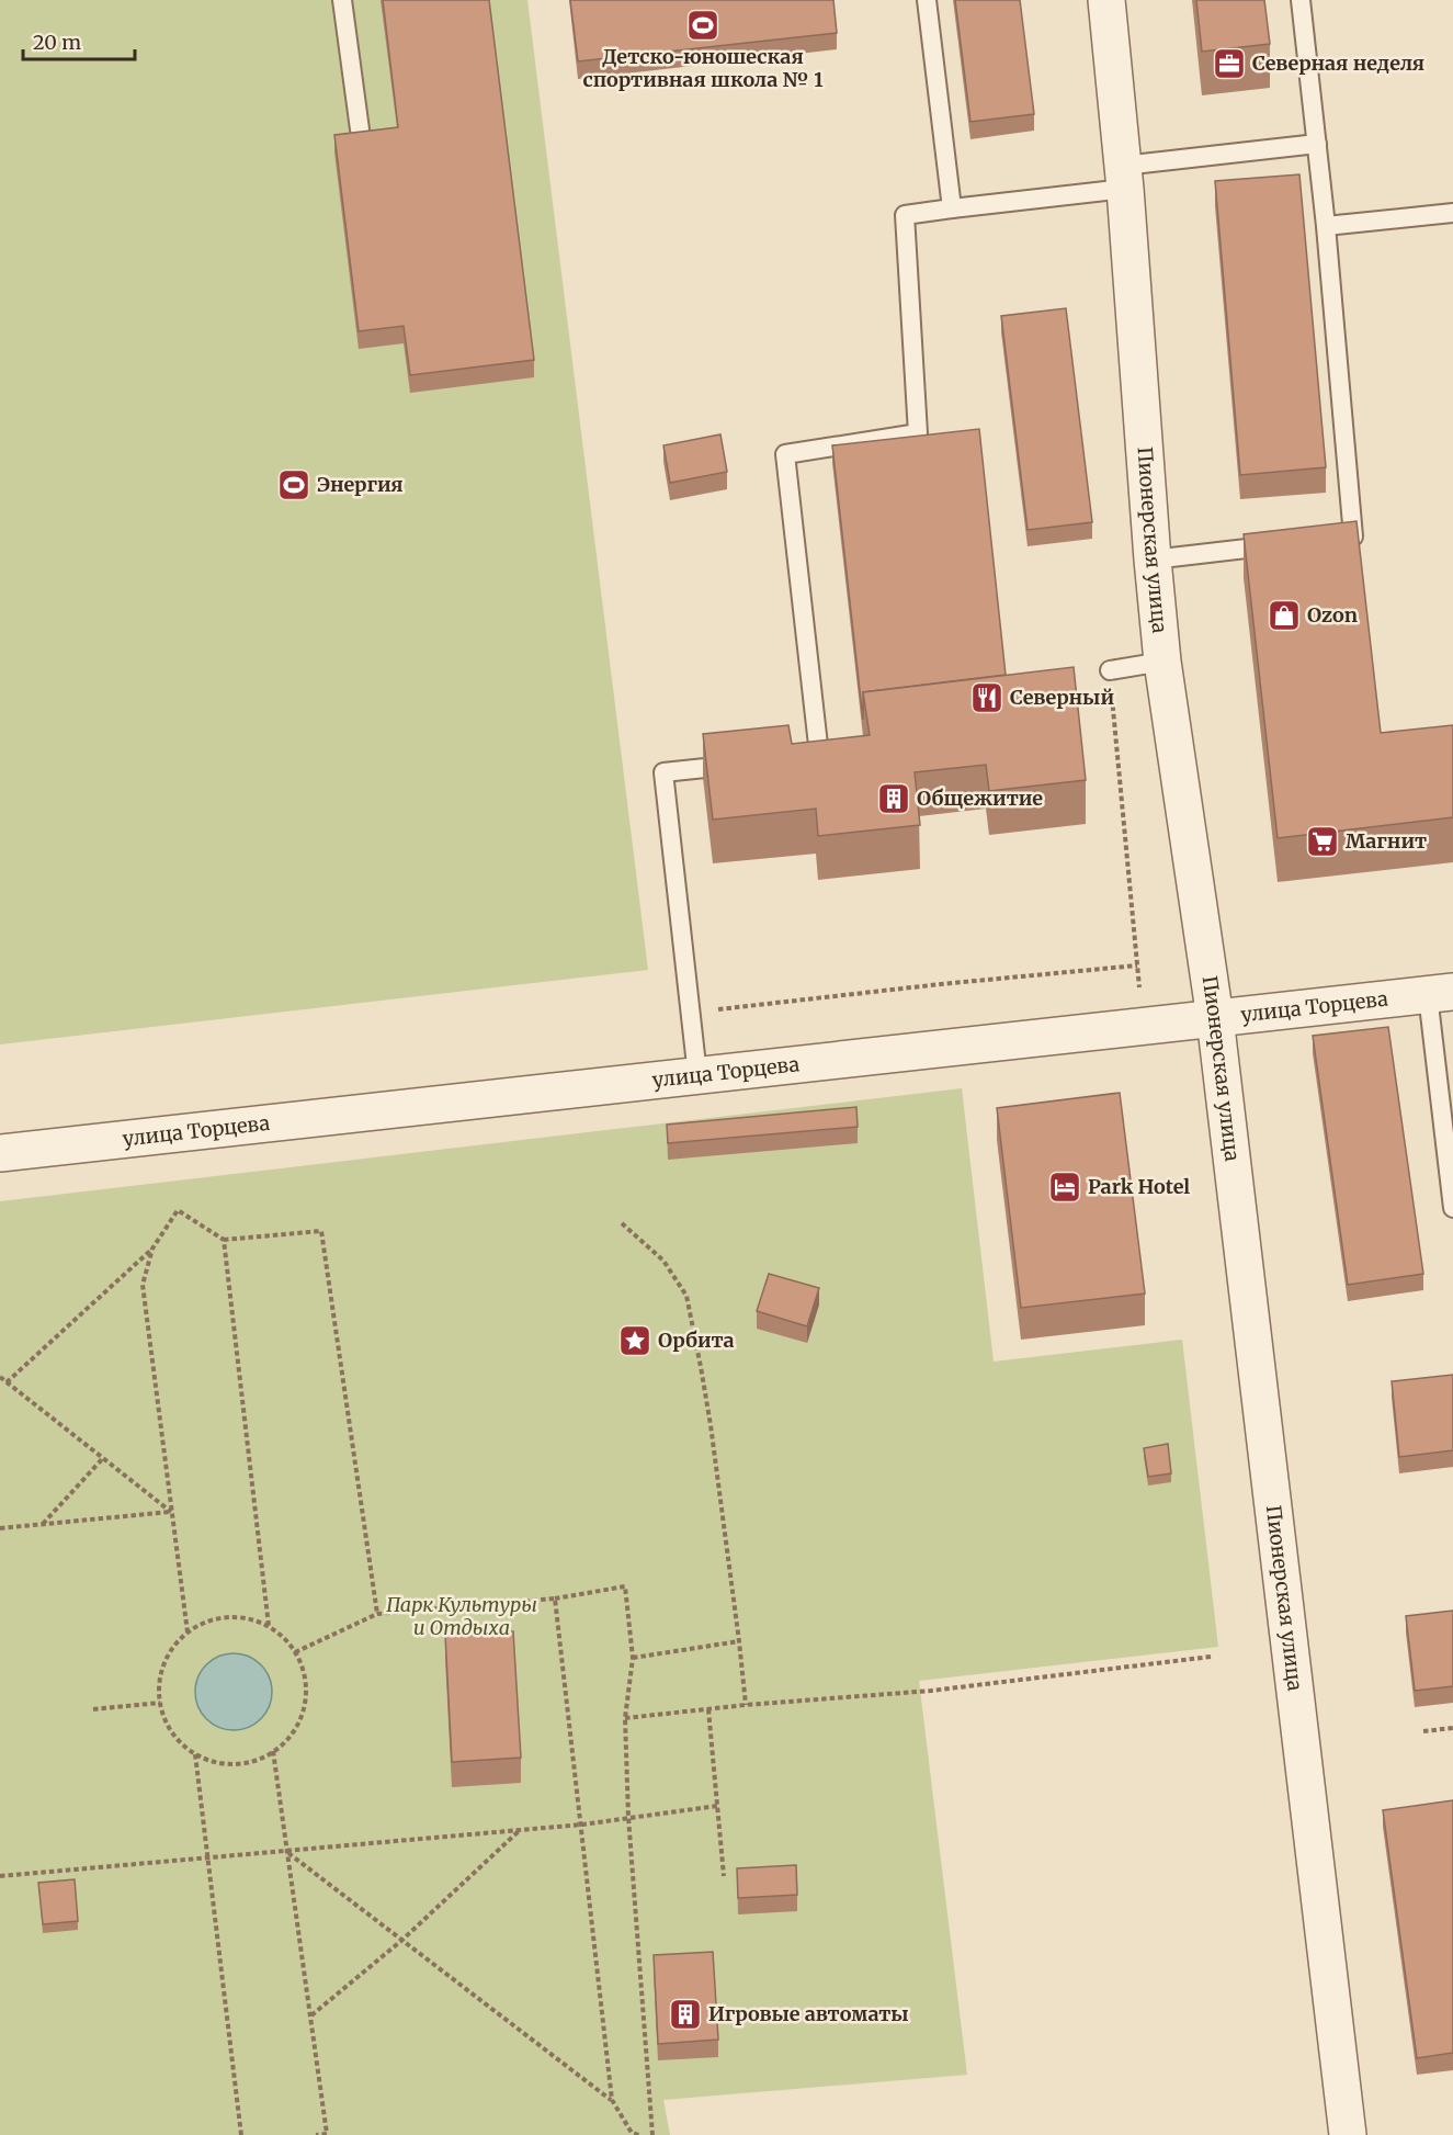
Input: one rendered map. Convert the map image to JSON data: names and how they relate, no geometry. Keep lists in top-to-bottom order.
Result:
{
  "streets": {
    "street": ["Пионерская улица", "улица Торцева"]
  },
  "crossings": [
    ["Пионерская улица", "улица Торцева"]
  ],
  "parks": ["Парк Культуры и Отдыха"],
  "places": {
    "sports": ["Детско-юношеская спортивная школа № 1", "Энергия"],
    "office": ["Северная неделя"],
    "shop": ["Ozon"],
    "restaurant": ["Северный"],
    "building": ["Общежитие", "Игровые автоматы"],
    "supermarket": ["Магнит"],
    "hotel": ["Park Hotel"],
    "place": ["Орбита"]
  },
  "scale_bar": "20 m"
}
